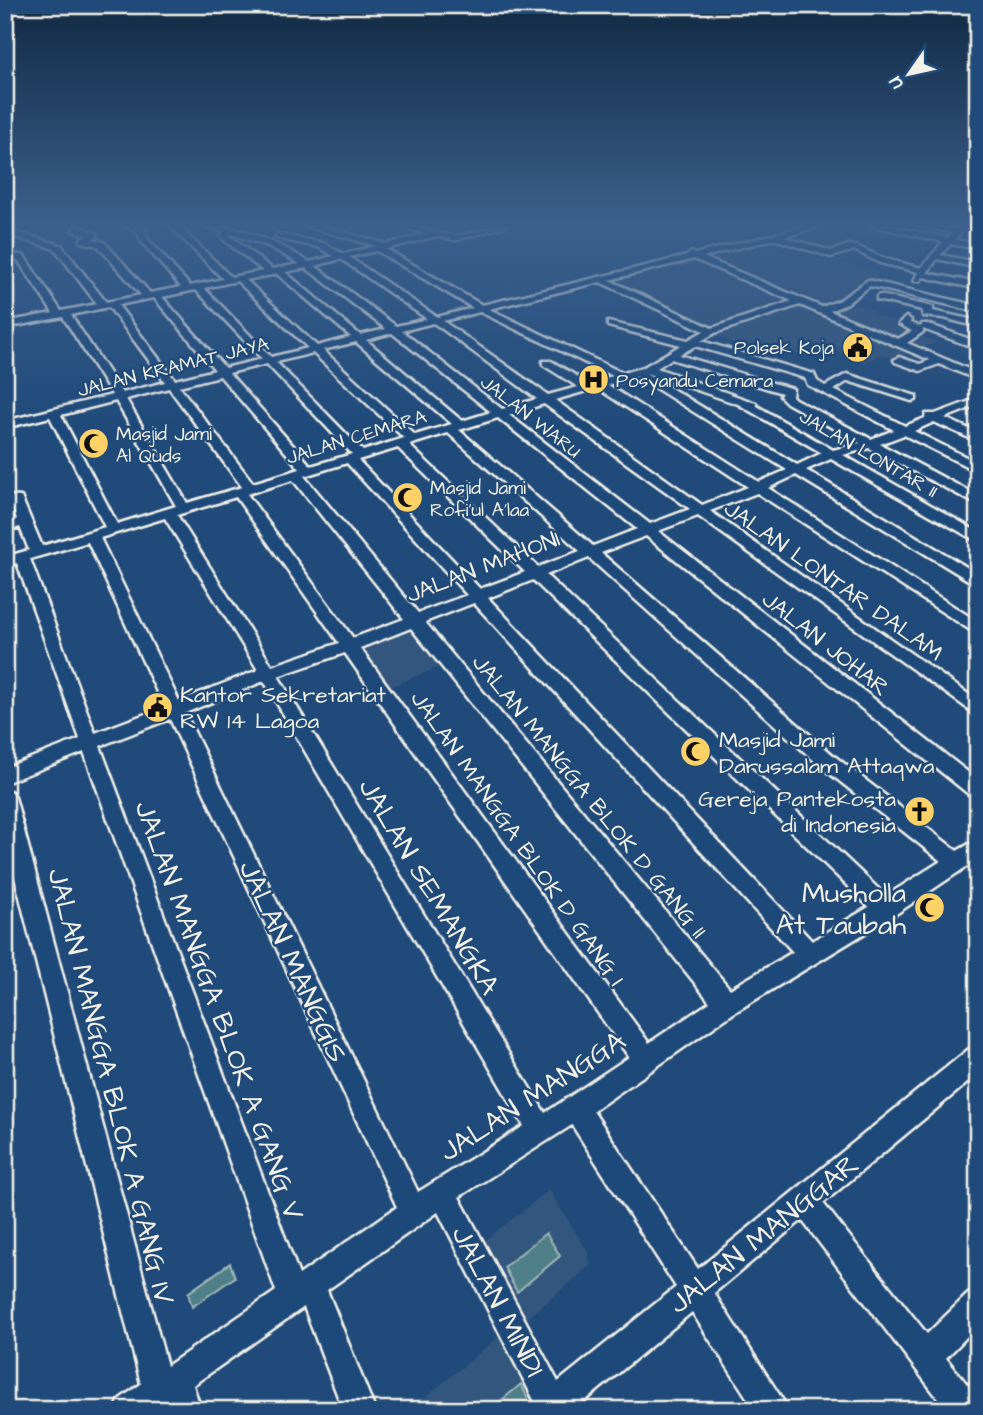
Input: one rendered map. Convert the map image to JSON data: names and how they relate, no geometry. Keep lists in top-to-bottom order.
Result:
{
  "streets": {
    "street": [
      "JALAN KRAMAT JAYA",
      "JALAN WARU",
      "JALAN CEMARA",
      "JALAN LONTAR II",
      "JALAN MAHONI",
      "JALAN LONTAR DALAM",
      "JALAN JOHAR",
      "JALAN MANGGA BLOK D GANG II",
      "JALAN MANGGA BLOK D GANG I",
      "JALAN SEMANGKA",
      "JALAN MANGGIS",
      "JALAN MANGGA BLOK A GANG V",
      "JALAN MANGGA BLOK A GANG IV",
      "JALAN MANGGA",
      "JALAN MANGGAR",
      "JALAN MINDI"
    ]
  },
  "crossings": [
    ["JALAN KRAMAT JAYA", "JALAN WARU"],
    ["JALAN KRAMAT JAYA", "JALAN LONTAR DALAM"],
    ["JALAN KRAMAT JAYA", "JALAN MANGGA BLOK D GANG II"],
    ["JALAN KRAMAT JAYA", "JALAN MANGGA BLOK D GANG I"],
    ["JALAN KRAMAT JAYA", "JALAN SEMANGKA"],
    ["JALAN WARU", "JALAN CEMARA"],
    ["JALAN WARU", "JALAN MAHONI"],
    ["JALAN WARU", "JALAN JOHAR"],
    ["JALAN CEMARA", "JALAN LONTAR DALAM"],
    ["JALAN CEMARA", "JALAN MANGGA BLOK D GANG II"],
    ["JALAN CEMARA", "JALAN MANGGA BLOK D GANG I"],
    ["JALAN CEMARA", "JALAN SEMANGKA"],
    ["JALAN CEMARA", "JALAN MANGGIS"],
    ["JALAN CEMARA", "JALAN MANGGA BLOK A GANG V"],
    ["JALAN LONTAR II", "JALAN MAHONI"],
    ["JALAN MAHONI", "JALAN LONTAR DALAM"],
    ["JALAN MAHONI", "JALAN JOHAR"],
    ["JALAN MAHONI", "JALAN MANGGA BLOK D GANG II"],
    ["JALAN MAHONI", "JALAN MANGGA BLOK D GANG I"],
    ["JALAN MAHONI", "JALAN SEMANGKA"],
    ["JALAN MAHONI", "JALAN MANGGIS"],
    ["JALAN MAHONI", "JALAN MANGGA BLOK A GANG V"],
    ["JALAN MANGGA BLOK D GANG II", "JALAN MANGGA"],
    ["JALAN MANGGA BLOK D GANG I", "JALAN MANGGA"],
    ["JALAN SEMANGKA", "JALAN MANGGA"],
    ["JALAN MANGGIS", "JALAN MANGGA"],
    ["JALAN MANGGA BLOK A GANG V", "JALAN MANGGA"],
    ["JALAN MANGGA BLOK A GANG IV", "JALAN MANGGA"],
    ["JALAN MANGGA", "JALAN MINDI"],
    ["JALAN MANGGAR", "JALAN MINDI"]
  ],
  "places": {
    "public building": ["Polsek Koja", "Kantor Sekretariat RW 14 Lagoa"],
    "hospital": ["Posyandu Cemara"],
    "mosque": [
      "Masjid Jami Al Quds",
      "Masjid Jami Rofi'ul A'laa",
      "Masjid Jami Darussalam Attaqwa",
      "Musholla At Taubah"
    ],
    "church": ["Gereja Pantekosta di Indonesia"]
  },
  "north": "bottom left"
}
